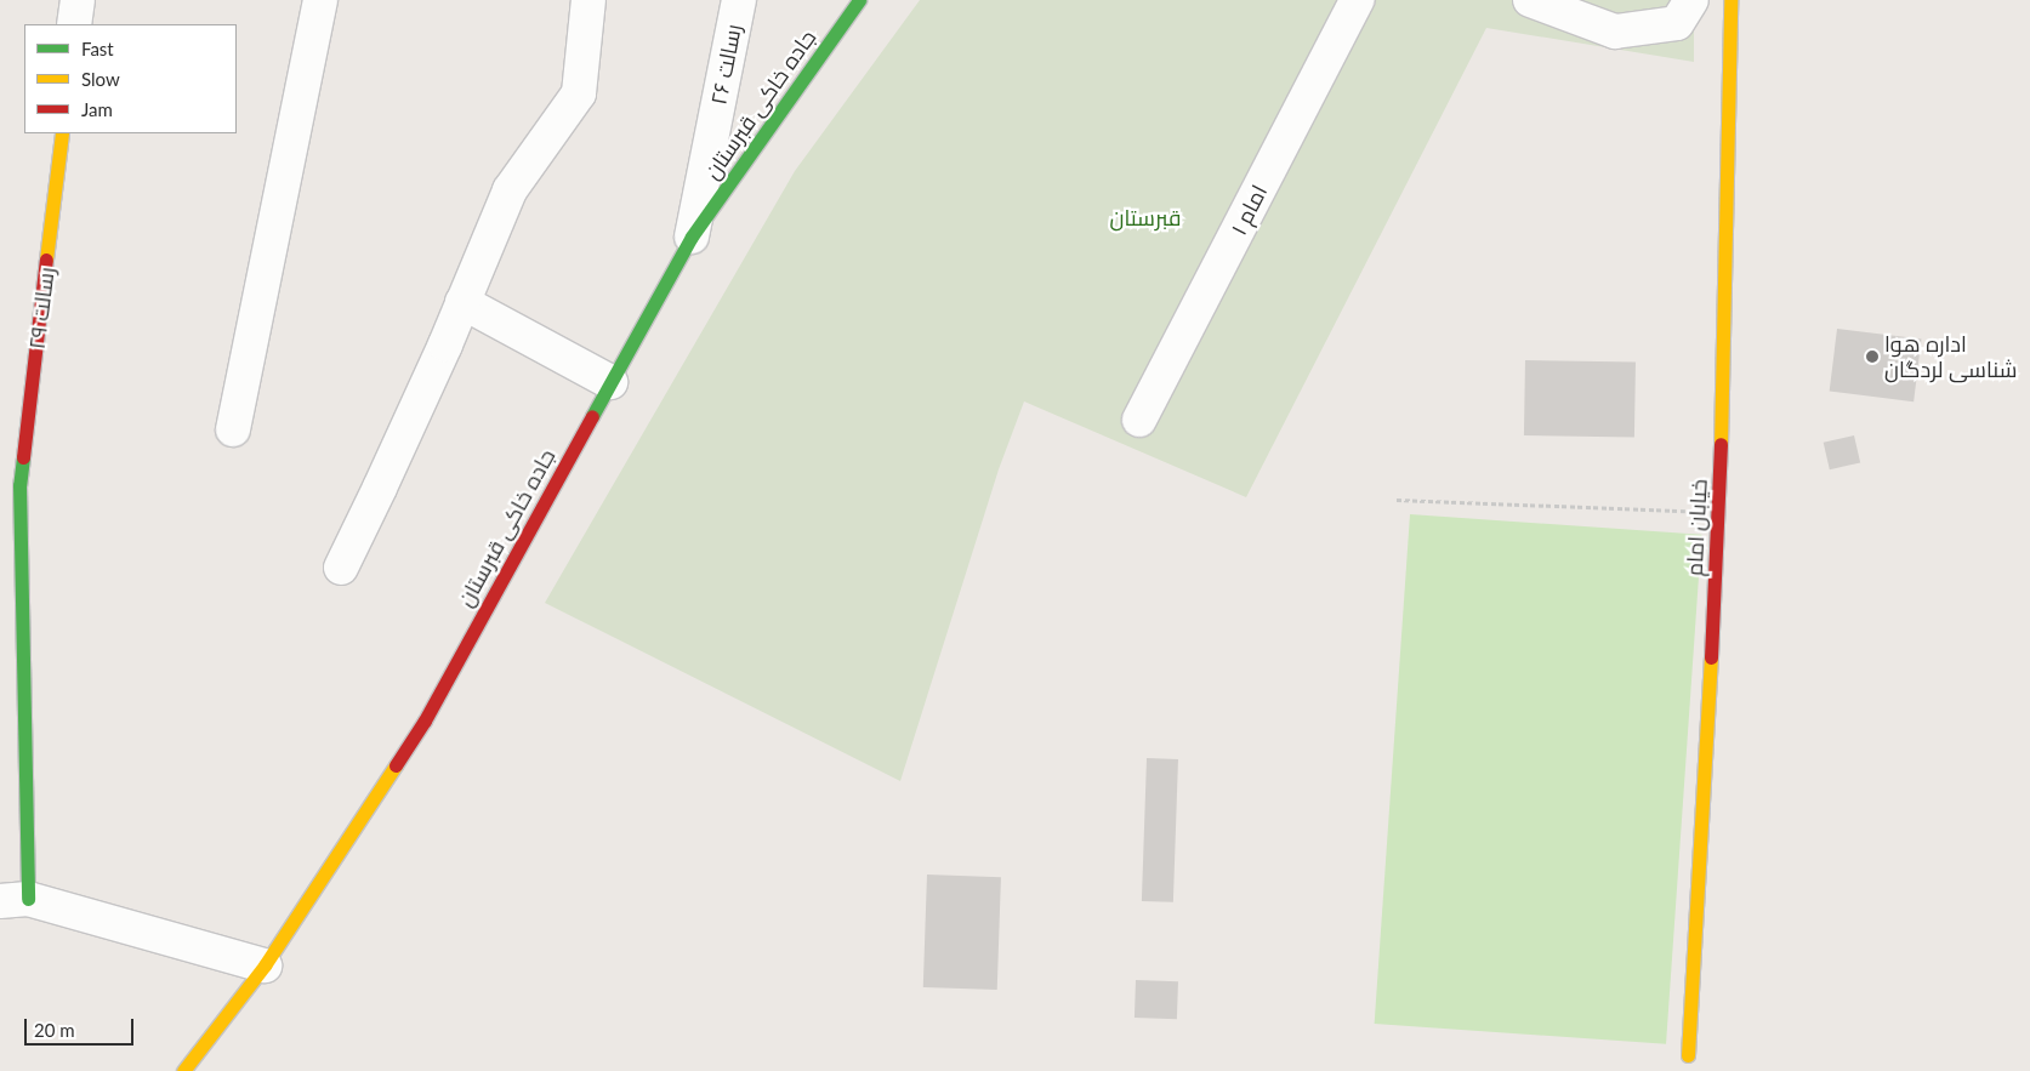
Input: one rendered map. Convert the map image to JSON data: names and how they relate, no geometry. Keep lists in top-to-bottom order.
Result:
{
  "streets": {
    "street": [
      "رسالت ۲۶",
      "جاده خاکی قبرستان",
      "امام ۱",
      "رسالت ۲۹",
      "خیابان امام"
    ]
  },
  "crossings": [
    ["رسالت ۲۶", "جاده خاکی قبرستان"]
  ],
  "parks": ["قبرستان"],
  "places": ["اداره هوا شناسی لردگان"],
  "legend": ["Fast", "Slow", "Jam"],
  "scale_bar": "20 m"
}
